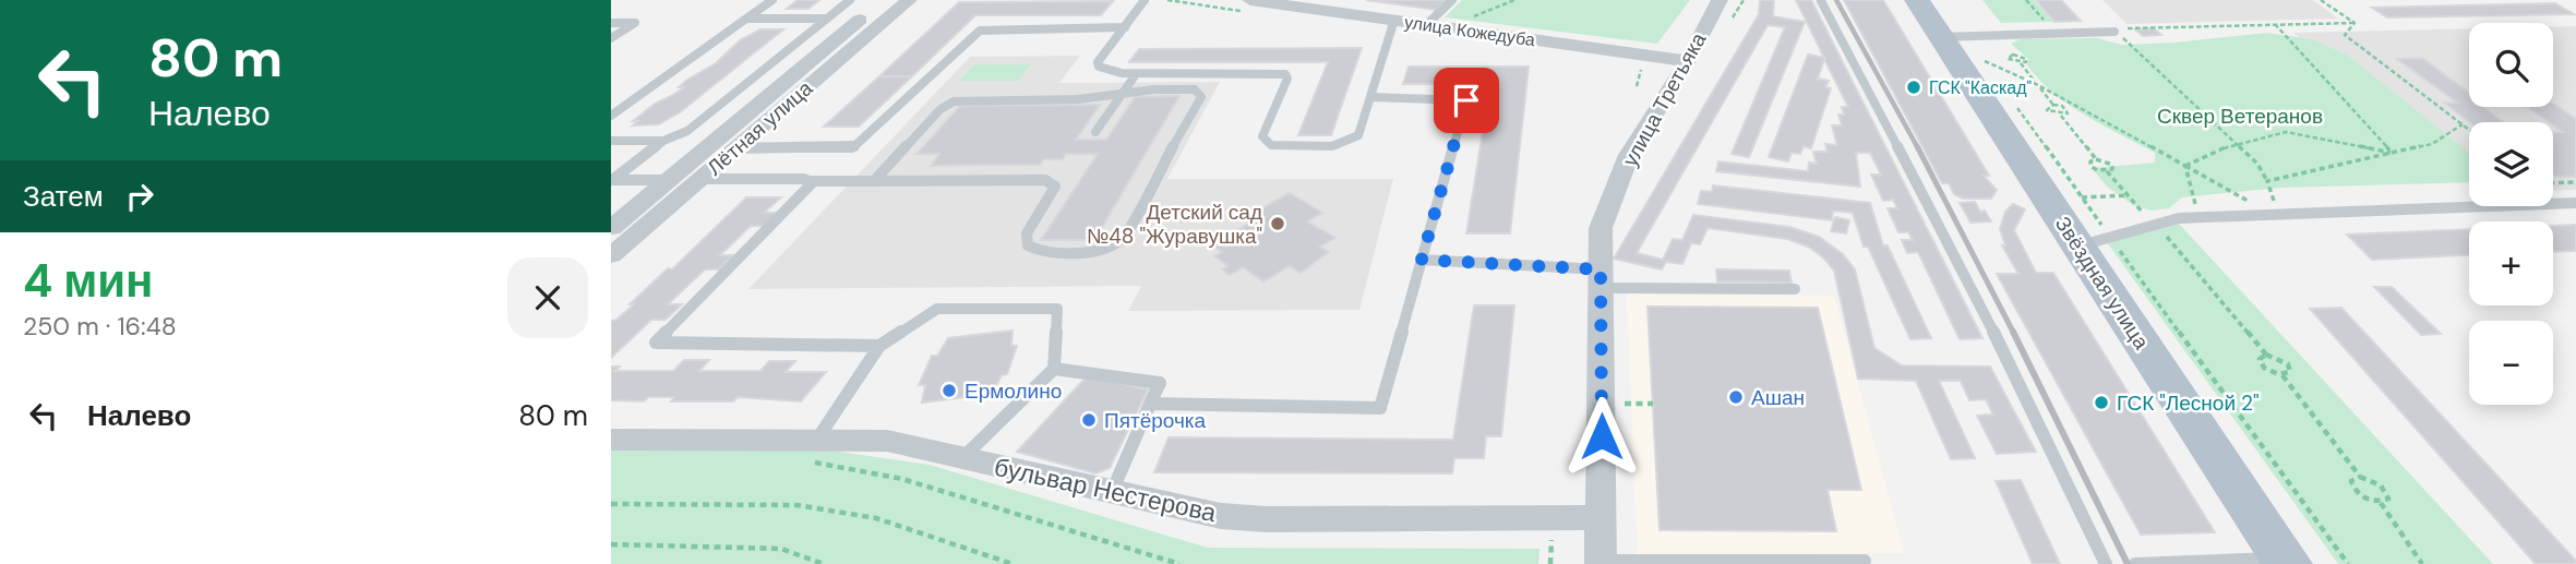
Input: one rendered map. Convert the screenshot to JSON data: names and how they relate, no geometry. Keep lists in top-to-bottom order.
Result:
{
  "streets": {
    "main road": ["Звёздная улица"],
    "street": [
      "улица Кожедуба",
      "улица Третьяка",
      "Лётная улица",
      "бульвар Нестерова"
    ]
  },
  "crossings": [
    ["улица Кожедуба", "улица Третьяка"],
    ["улица Третьяка", "бульвар Нестерова"]
  ],
  "parks": ["Сквер Ветеранов"],
  "places": [
    "ГСК \"Каскад\"",
    "Детский сад №48 \"Журавушка\"",
    "Ермолино",
    "Ашан",
    "ГСК \"Лесной 2\"",
    "Пятёрочка"
  ],
  "page": {
    "turn": ["80 m", "Налево"],
    "map_buttons": ["+", "−"],
    "then": "Затем",
    "heading": ["4 мин", "250 m · 16:48"],
    "list": [
      {
        "name": "Налево",
        "value": "80 m"
      }
    ]
  }
}
